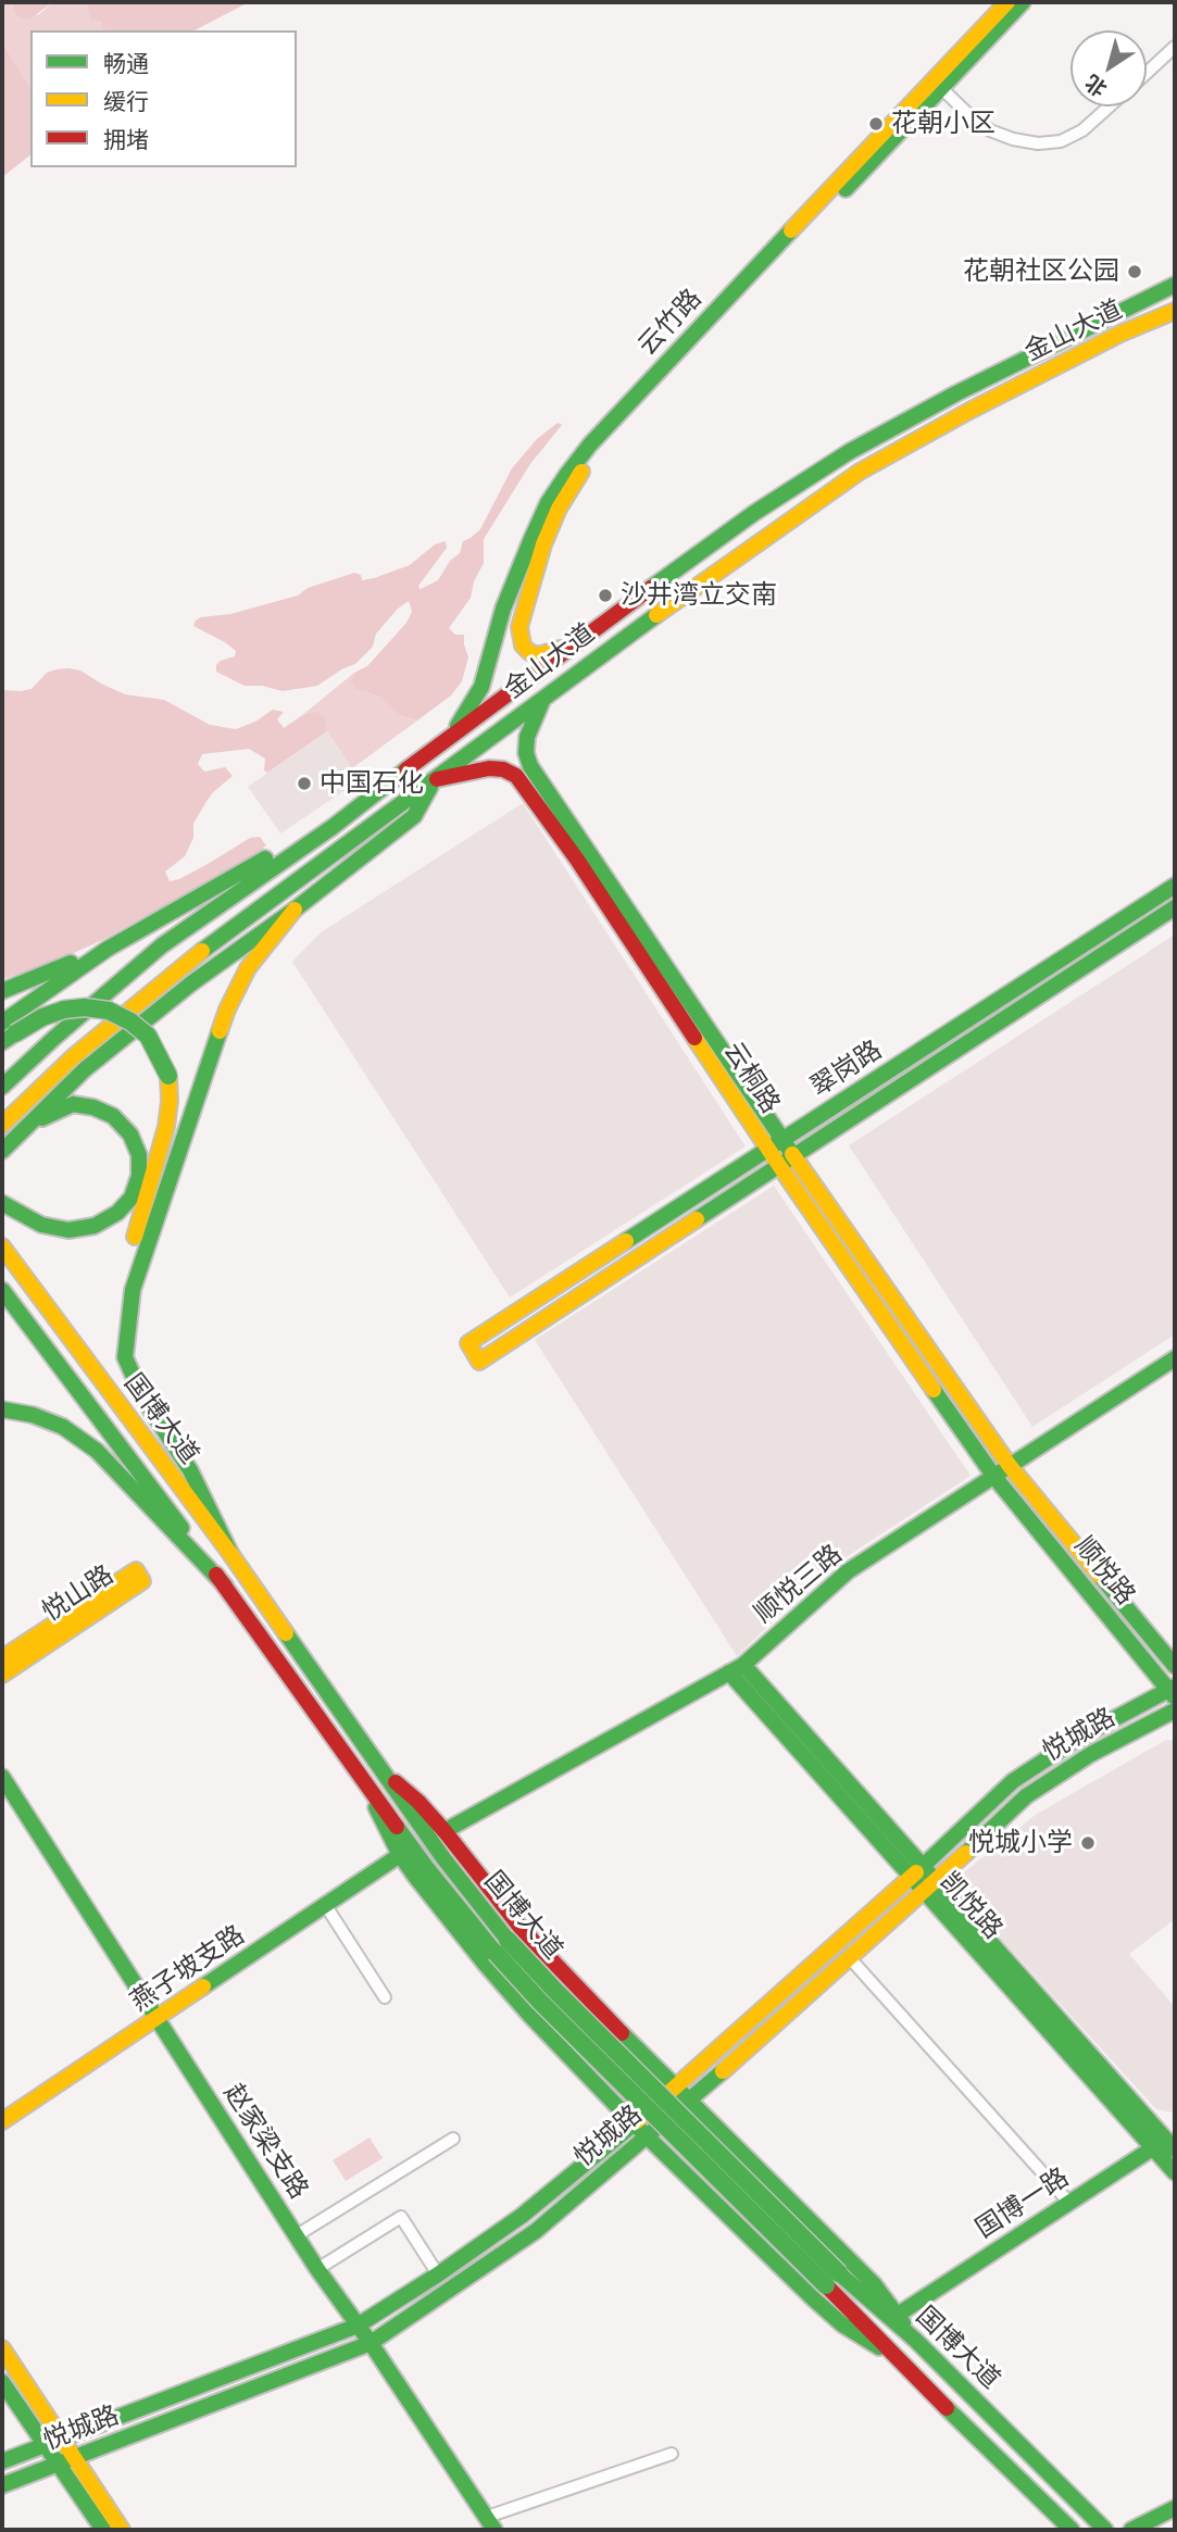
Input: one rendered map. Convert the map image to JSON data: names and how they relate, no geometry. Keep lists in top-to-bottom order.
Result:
{
  "streets": {
    "main road": [
      "云竹路",
      "金山大道",
      "翠岗路",
      "云桐路",
      "国博大道",
      "顺悦路",
      "顺悦三路",
      "悦山路",
      "悦城路",
      "凯悦路",
      "燕子坡支路",
      "赵家梁支路",
      "国博一路"
    ]
  },
  "crossings": [
    ["云竹路", "金山大道"],
    ["金山大道", "云桐路"],
    ["翠岗路", "云桐路"],
    ["云桐路", "顺悦路"],
    ["云桐路", "顺悦三路"],
    ["顺悦路", "顺悦三路"],
    ["顺悦路", "悦城路"],
    ["顺悦三路", "凯悦路"],
    ["悦城路", "凯悦路"],
    ["悦城路", "赵家梁支路"],
    ["凯悦路", "国博一路"],
    ["燕子坡支路", "赵家梁支路"]
  ],
  "places": [
    "花朝小区",
    "花朝社区公园",
    "沙井湾立交南",
    "中国石化",
    "悦城小学"
  ],
  "legend": ["畅通", "缓行", "拥堵"],
  "north": "bottom left"
}
